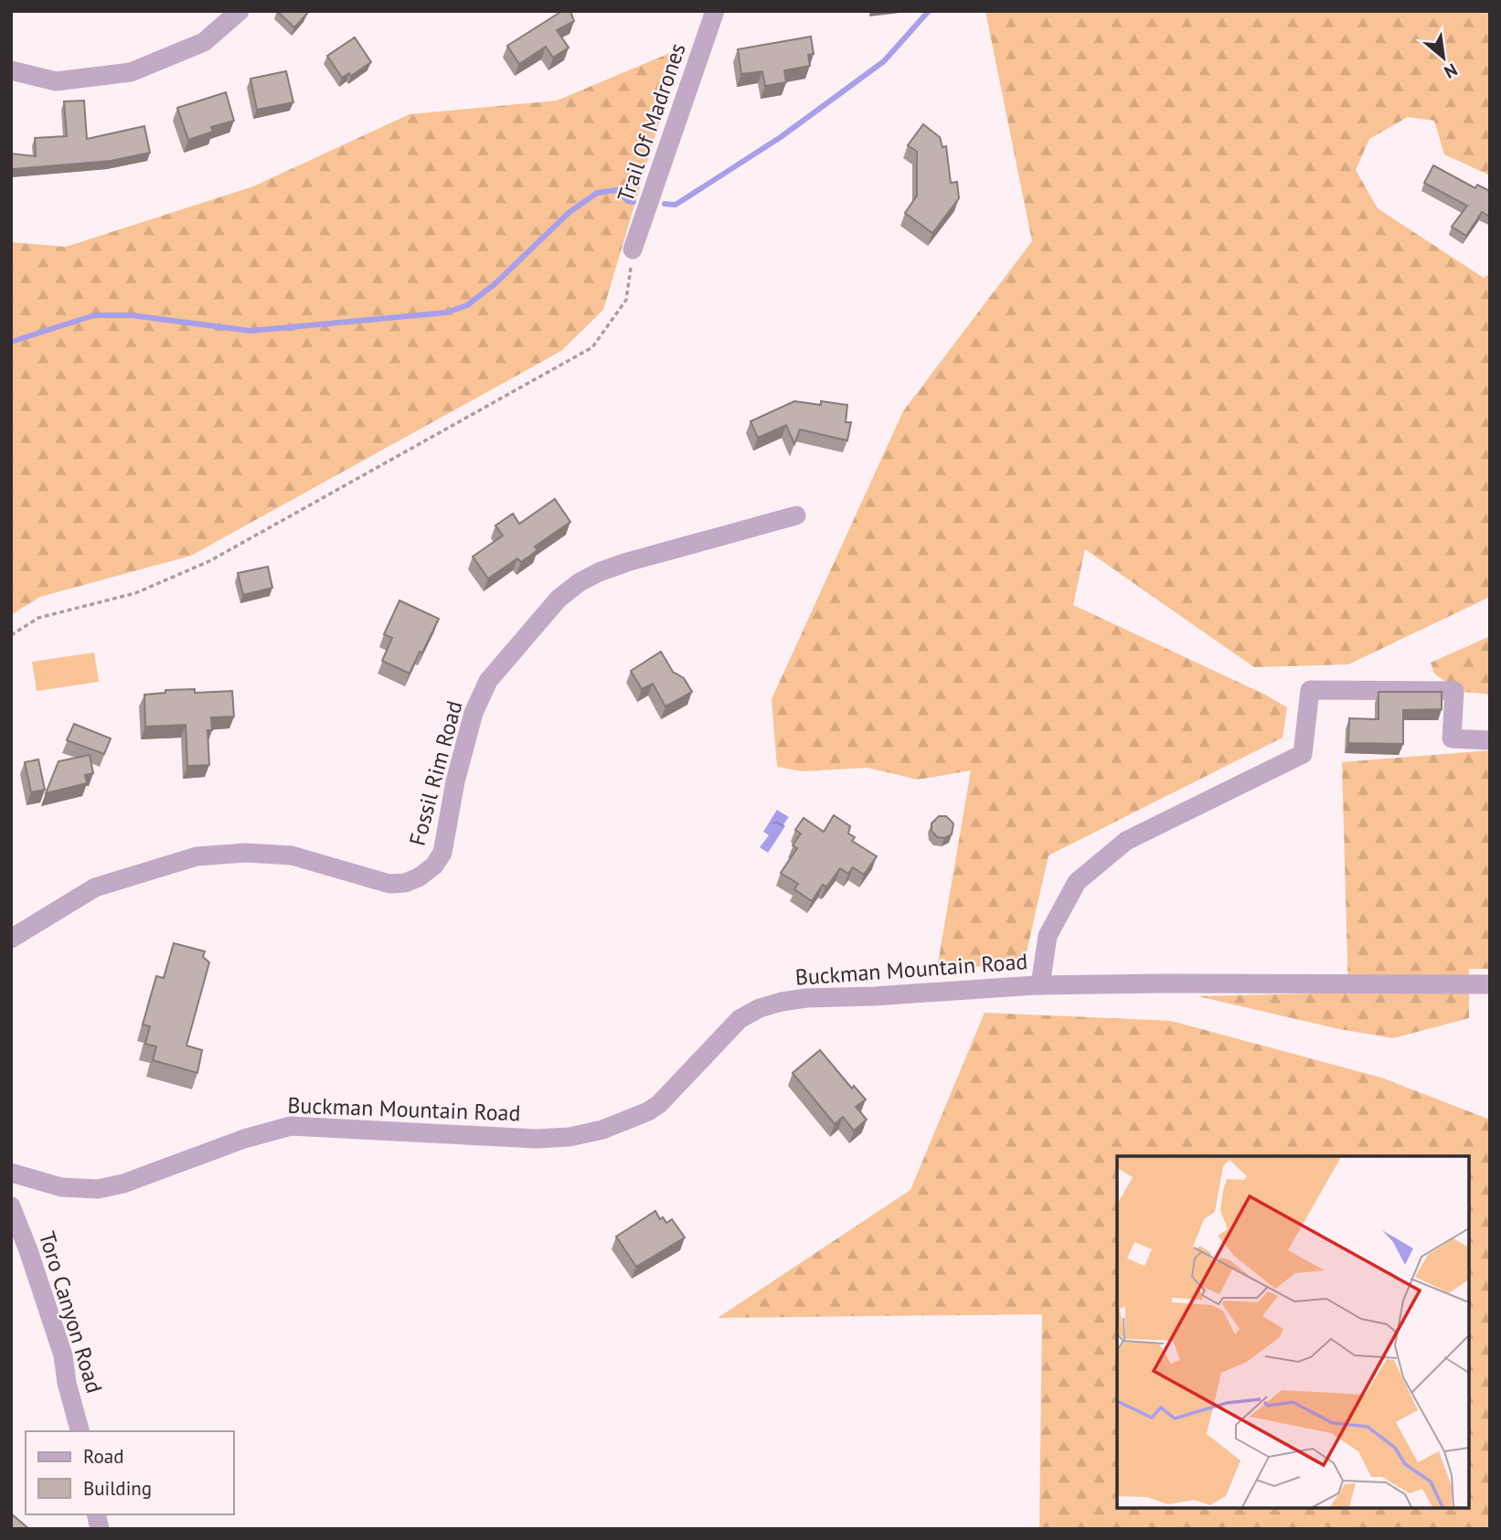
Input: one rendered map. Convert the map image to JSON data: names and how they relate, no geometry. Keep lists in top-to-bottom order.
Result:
{
  "streets": {
    "street": [
      "Trail Of Madrones",
      "Fossil Rim Road",
      "Buckman Mountain Road",
      "Toro Canyon Road"
    ]
  },
  "legend": ["Road", "Building"],
  "north": "bottom right"
}
